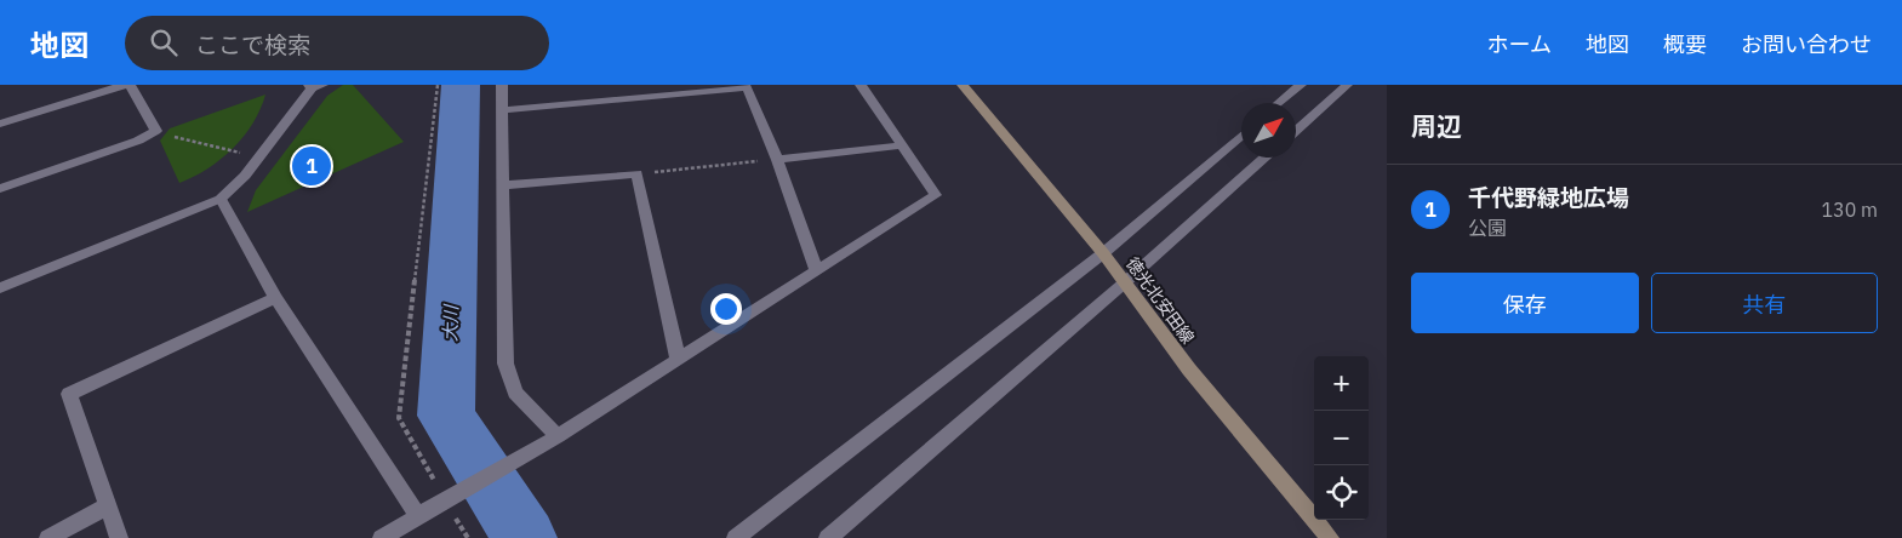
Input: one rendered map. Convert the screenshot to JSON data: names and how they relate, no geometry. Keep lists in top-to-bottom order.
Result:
{
  "streets": {
    "main road": ["徳光北安田線"]
  },
  "water": ["大川"],
  "north": "top right",
  "page": {
    "header": "地図",
    "search": "ここで検索",
    "nav": [
      "ホーム",
      "地図",
      "概要",
      "お問い合わせ"
    ],
    "heading": "周辺",
    "pins": "1",
    "list": [
      {
        "mark": "1",
        "name": "千代野緑地広場",
        "note": "公園",
        "value": "130 m"
      }
    ],
    "buttons": ["保存", "共有"],
    "map_buttons": ["+", "−"]
  }
}
